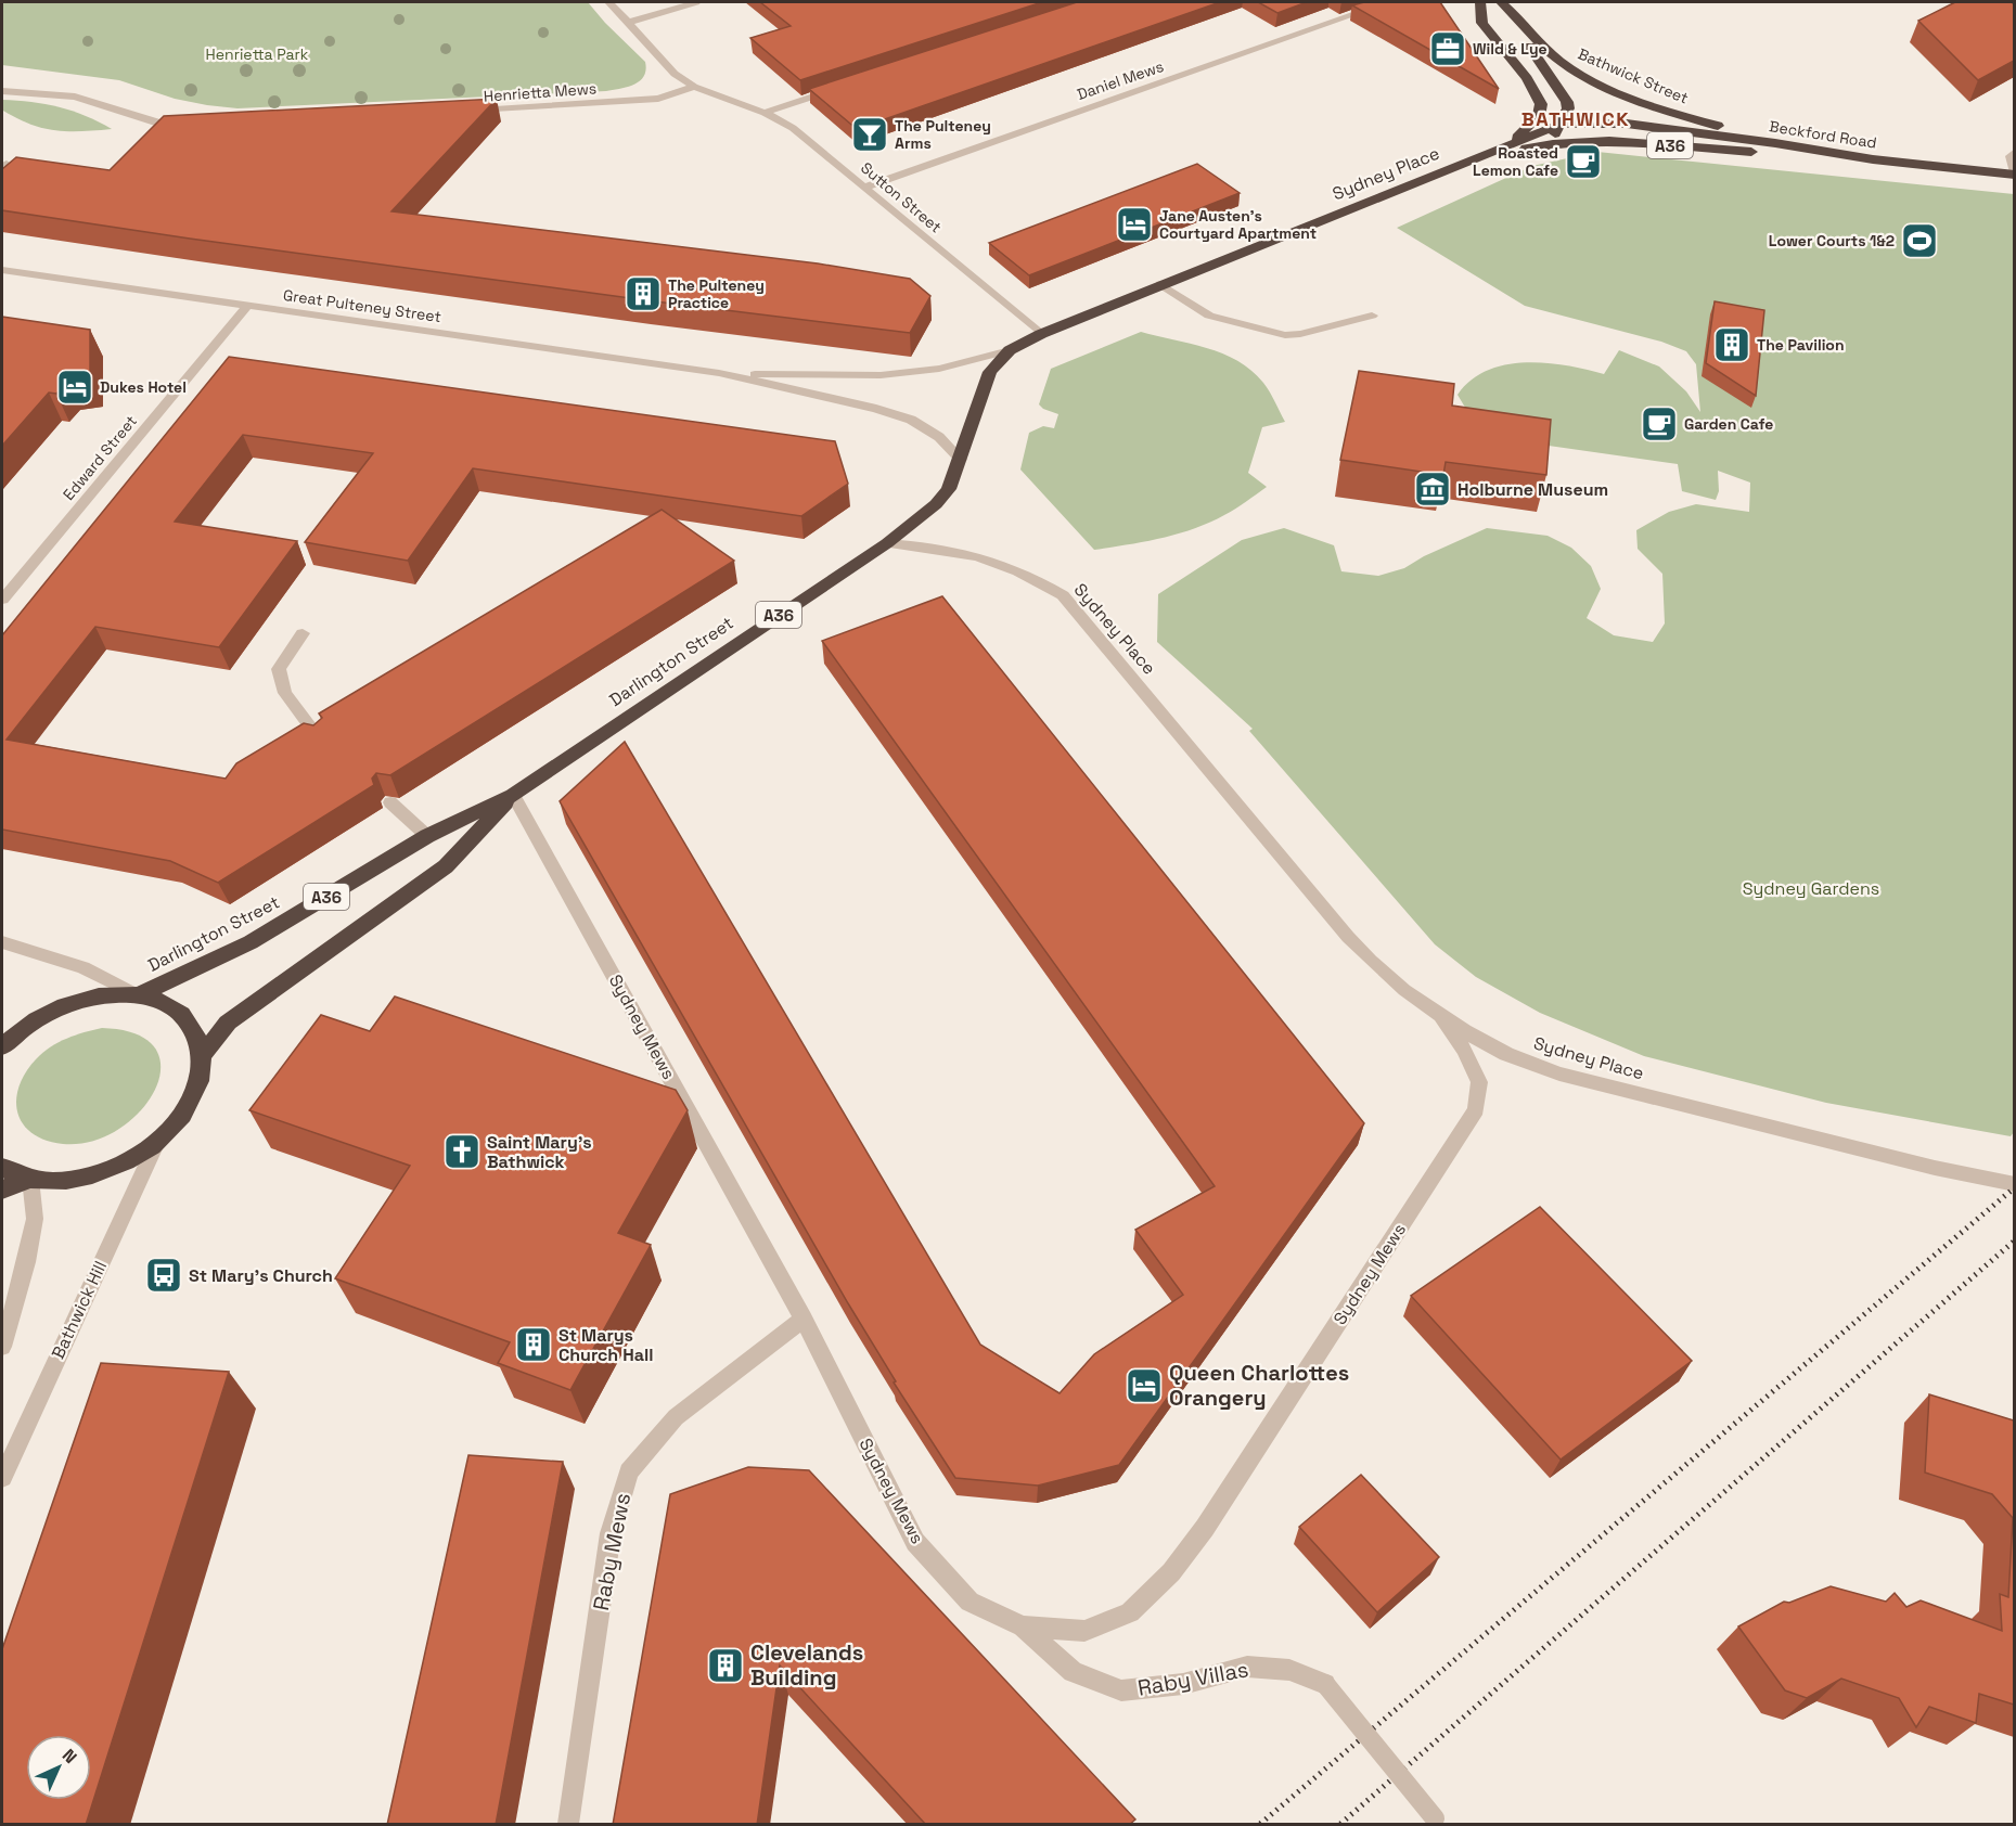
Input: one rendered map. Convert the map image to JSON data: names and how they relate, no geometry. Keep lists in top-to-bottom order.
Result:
{
  "streets": {
    "highway": [
      "Bathwick Street",
      "Beckford Road",
      "A36",
      "Sydney Place",
      "Darlington Street"
    ],
    "street": [
      "Daniel Mews",
      "Henrietta Mews",
      "Sutton Street",
      "Great Pulteney Street",
      "Edward Street",
      "Sydney Mews",
      "Bathwick Hill",
      "Raby Mews",
      "Raby Villas"
    ]
  },
  "crossings": [
    ["Bathwick Street", "Beckford Road"],
    ["Daniel Mews", "Sutton Street"],
    ["Henrietta Mews", "Sutton Street"],
    ["Beckford Road", "A36"],
    ["Beckford Road", "Sydney Place"],
    ["A36", "Sydney Place"],
    ["A36", "Darlington Street"],
    ["A36", "Bathwick Hill"],
    ["Sydney Place", "Sutton Street"],
    ["Sydney Place", "Great Pulteney Street"],
    ["Sydney Place", "Darlington Street"],
    ["Sydney Place", "Sydney Mews"],
    ["Great Pulteney Street", "Edward Street"],
    ["Darlington Street", "Sydney Mews"],
    ["Sydney Mews", "Raby Mews"],
    ["Sydney Mews", "Raby Villas"]
  ],
  "districts": ["BATHWICK"],
  "parks": ["Henrietta Park", "Sydney Gardens"],
  "places": {
    "office": ["Wild & Lye"],
    "bar": ["The Pulteney Arms"],
    "cafe": ["Roasted Lemon Cafe", "Garden Cafe"],
    "hotel": ["Jane Austen's Courtyard Apartment", "Dukes Hotel", "Queen Charlottes Orangery"],
    "sports": ["Lower Courts 1&2"],
    "building": [
      "The Pulteney Practice",
      "The Pavilion",
      "St Marys Church Hall",
      "Clevelands Building"
    ],
    "museum": ["Holburne Museum"],
    "church": ["Saint Mary's Bathwick"],
    "bus stop": ["St Mary's Church"]
  },
  "north": "top right"
}
